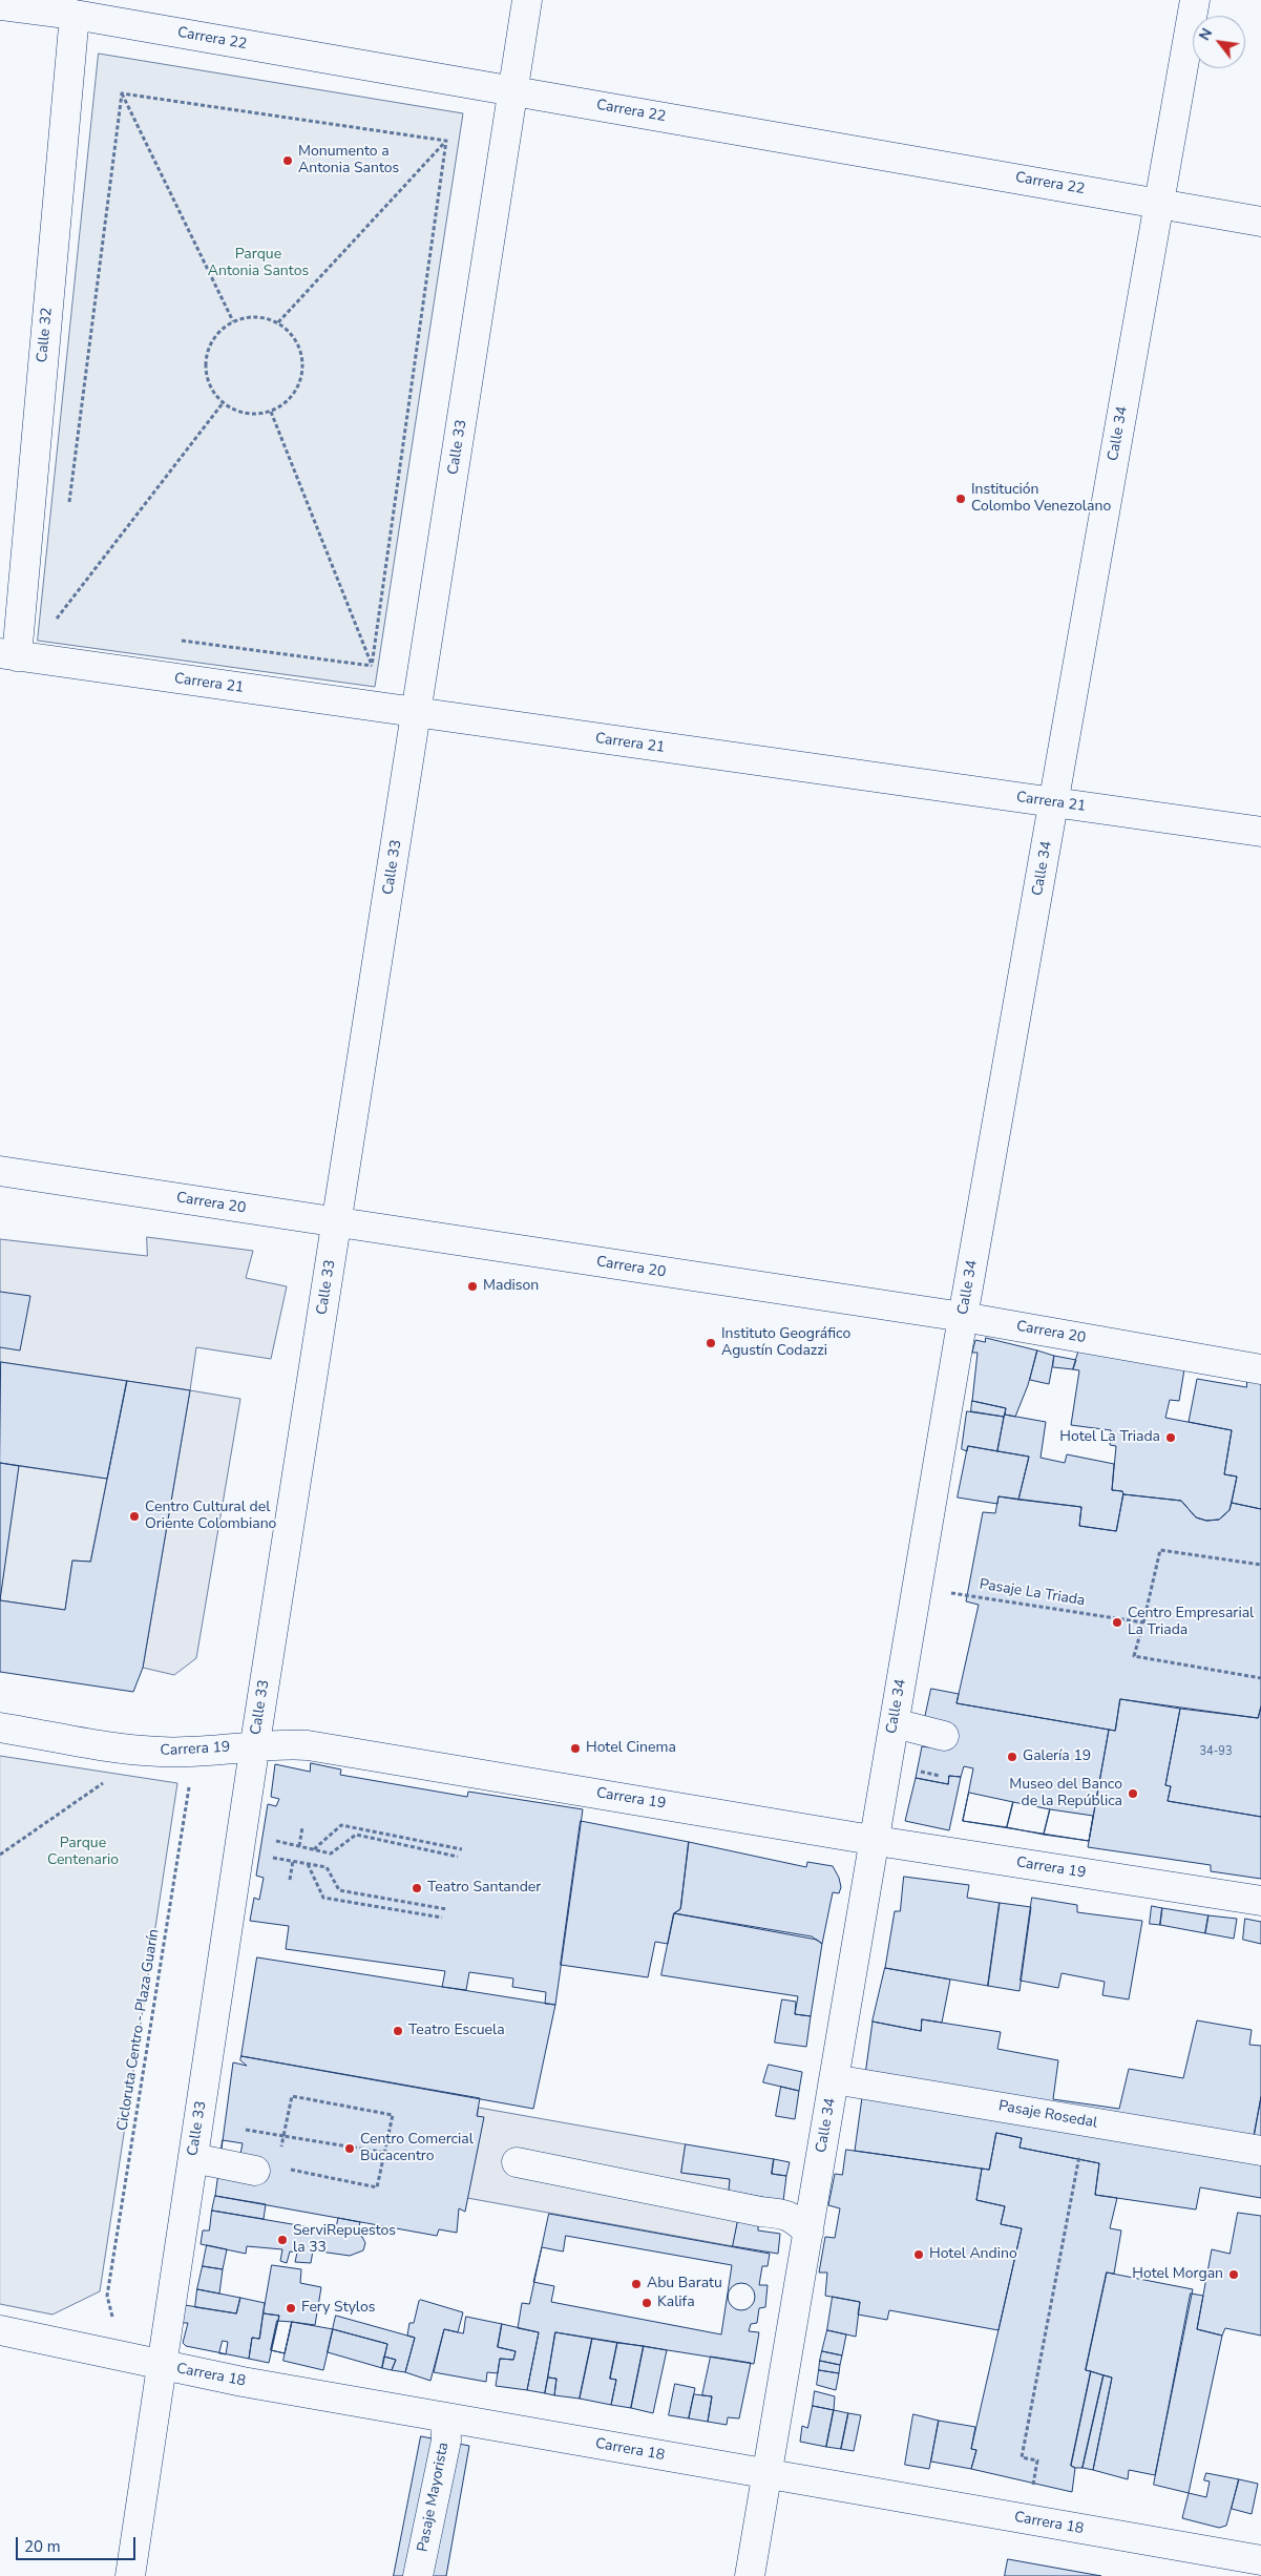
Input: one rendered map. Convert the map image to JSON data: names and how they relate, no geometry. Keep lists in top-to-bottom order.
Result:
{
  "streets": {
    "street": [
      "Carrera 22",
      "Calle 32",
      "Calle 34",
      "Calle 33",
      "Carrera 21",
      "Carrera 20",
      "Carrera 19",
      "Pasaje Rosedal",
      "Carrera 18",
      "Pasaje Mayorista"
    ],
    "path": ["Pasaje La Triada", "Cicloruta Centro - Plaza Guarín"]
  },
  "crossings": [
    ["Carrera 22", "Calle 32"],
    ["Carrera 22", "Calle 34"],
    ["Carrera 22", "Calle 33"],
    ["Calle 32", "Carrera 21"],
    ["Calle 34", "Carrera 21"],
    ["Calle 34", "Carrera 20"],
    ["Calle 34", "Pasaje La Triada"],
    ["Calle 34", "Carrera 19"],
    ["Calle 34", "Pasaje Rosedal"],
    ["Calle 34", "Carrera 18"],
    ["Calle 33", "Carrera 21"],
    ["Calle 33", "Carrera 20"],
    ["Calle 33", "Carrera 19"],
    ["Calle 33", "Carrera 18"],
    ["Carrera 18", "Pasaje Mayorista"]
  ],
  "parks": ["Parque Antonia Santos", "Parque Centenario"],
  "places": [
    "Monumento a Antonia Santos",
    "Institución Colombo Venezolano",
    "Madison",
    "Instituto Geográfico Agustín Codazzi",
    "Hotel La Triada",
    "Centro Cultural del Oriente Colombiano",
    "Centro Empresarial La Triada",
    "Hotel Cinema",
    "Galería 19",
    "Museo del Banco de la República",
    "Teatro Santander",
    "Teatro Escuela",
    "Centro Comercial Bucacentro",
    "ServiRepuestos la 33",
    "Hotel Andino",
    "Hotel Morgan",
    "Abu Baratu",
    "Kalifa",
    "Fery Stylos"
  ],
  "house_numbers": ["34-93"],
  "scale_bar": "20 m",
  "north": "top left"
}
